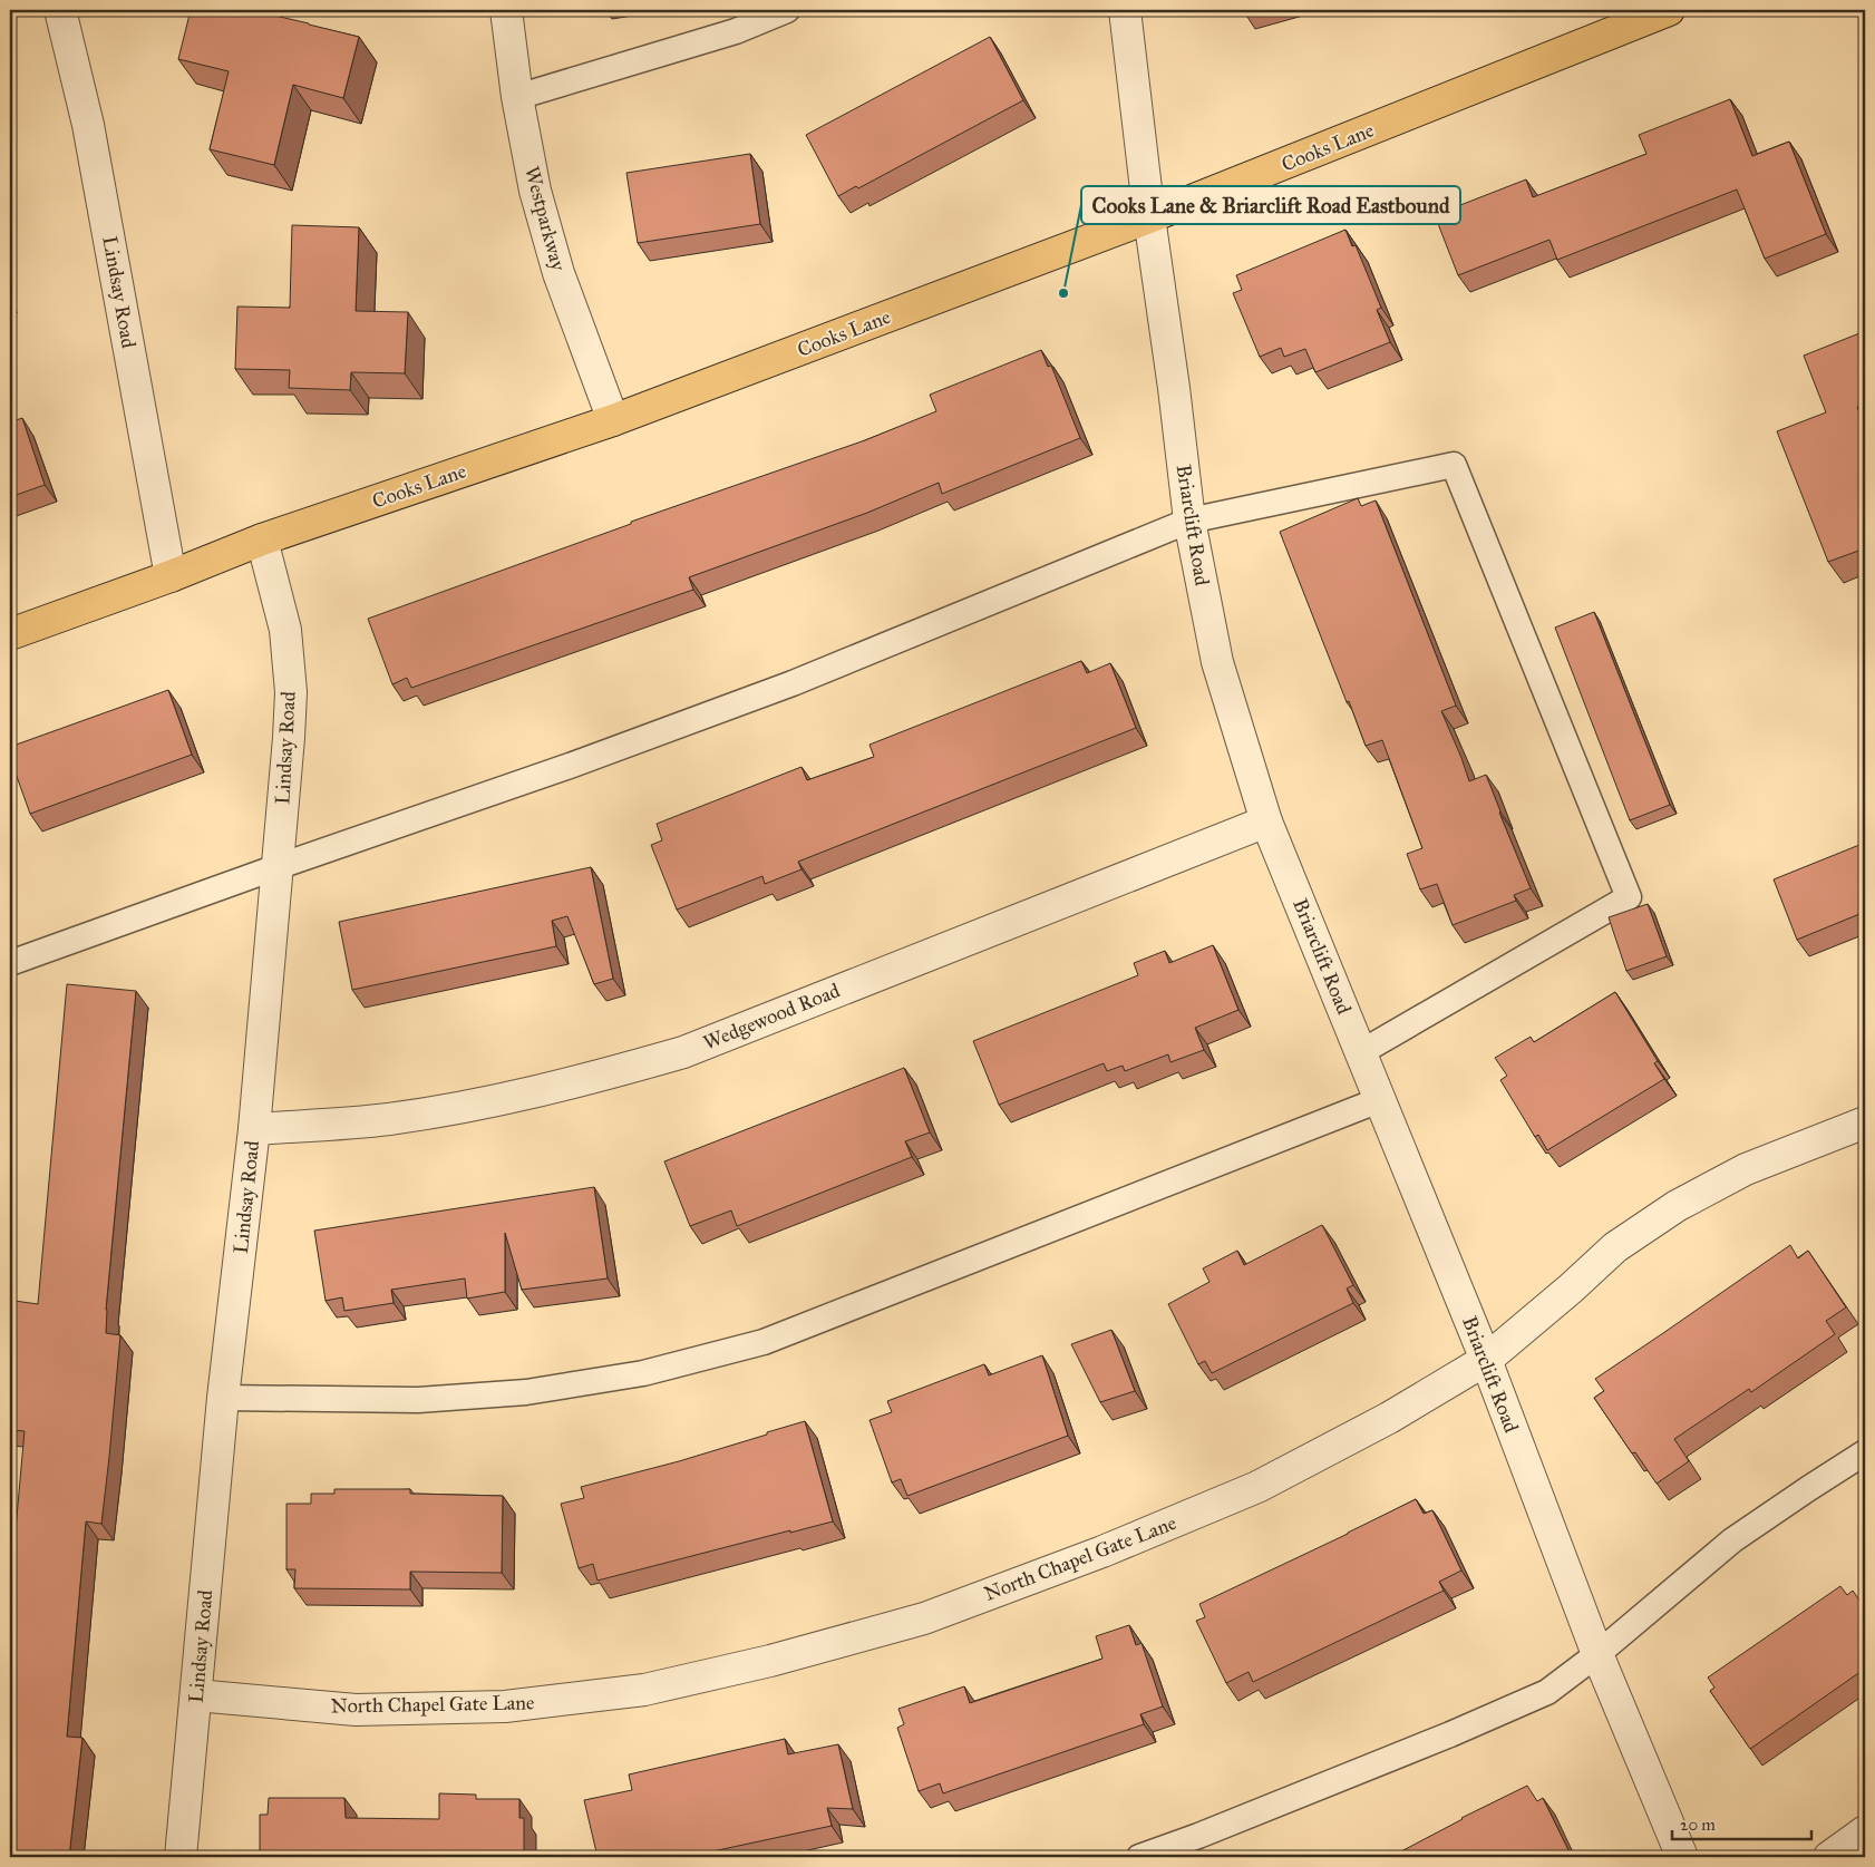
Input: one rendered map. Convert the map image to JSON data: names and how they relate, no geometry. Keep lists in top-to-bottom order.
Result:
{
  "streets": {
    "main road": ["Cooks Lane"],
    "street": [
      "Westparkway",
      "Lindsay Road",
      "Briarclift Road",
      "Wedgewood Road",
      "North Chapel Gate Lane"
    ]
  },
  "crossings": [
    ["Cooks Lane", "Westparkway"],
    ["Cooks Lane", "Lindsay Road"],
    ["Cooks Lane", "Briarclift Road"],
    ["Lindsay Road", "Wedgewood Road"],
    ["Lindsay Road", "North Chapel Gate Lane"],
    ["Briarclift Road", "Wedgewood Road"],
    ["Briarclift Road", "North Chapel Gate Lane"]
  ],
  "places": ["Cooks Lane & Briarclift Road Eastbound"],
  "scale_bar": "20 m"
}
